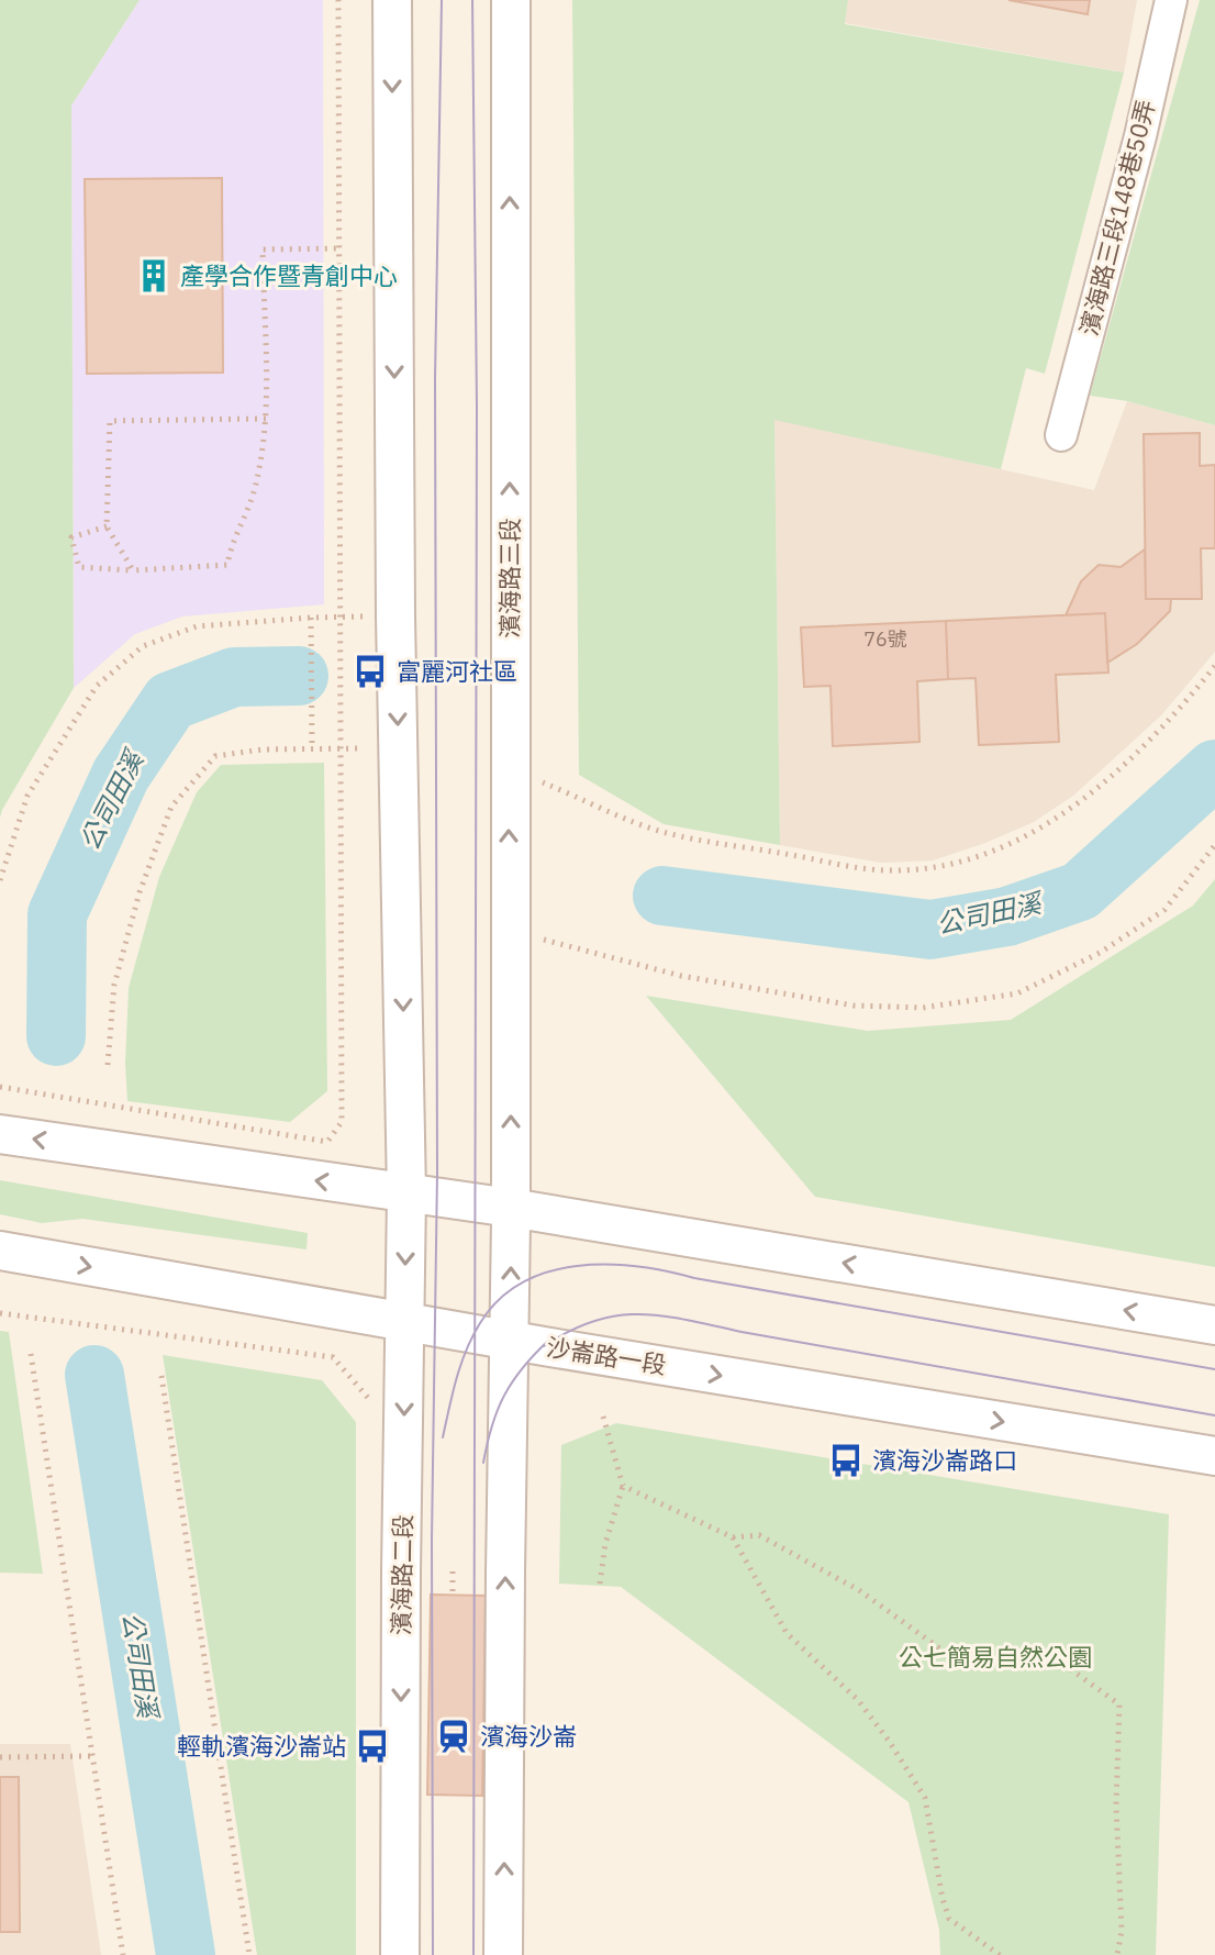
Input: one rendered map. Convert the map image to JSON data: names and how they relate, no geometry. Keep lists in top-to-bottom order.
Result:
{
  "streets": {
    "street": [
      "濱海路三段148巷50弄",
      "濱海路三段",
      "沙崙路一段",
      "濱海路二段"
    ]
  },
  "crossings": [
    ["濱海路三段", "沙崙路一段"],
    ["沙崙路一段", "濱海路二段"]
  ],
  "water": ["公司田溪"],
  "parks": ["公七簡易自然公園"],
  "places": {
    "building": ["產學合作暨青創中心"],
    "bus stop": ["富麗河社區", "濱海沙崙路口", "輕軌濱海沙崙站"],
    "station": ["濱海沙崙"]
  },
  "house_numbers": ["76號"]
}
